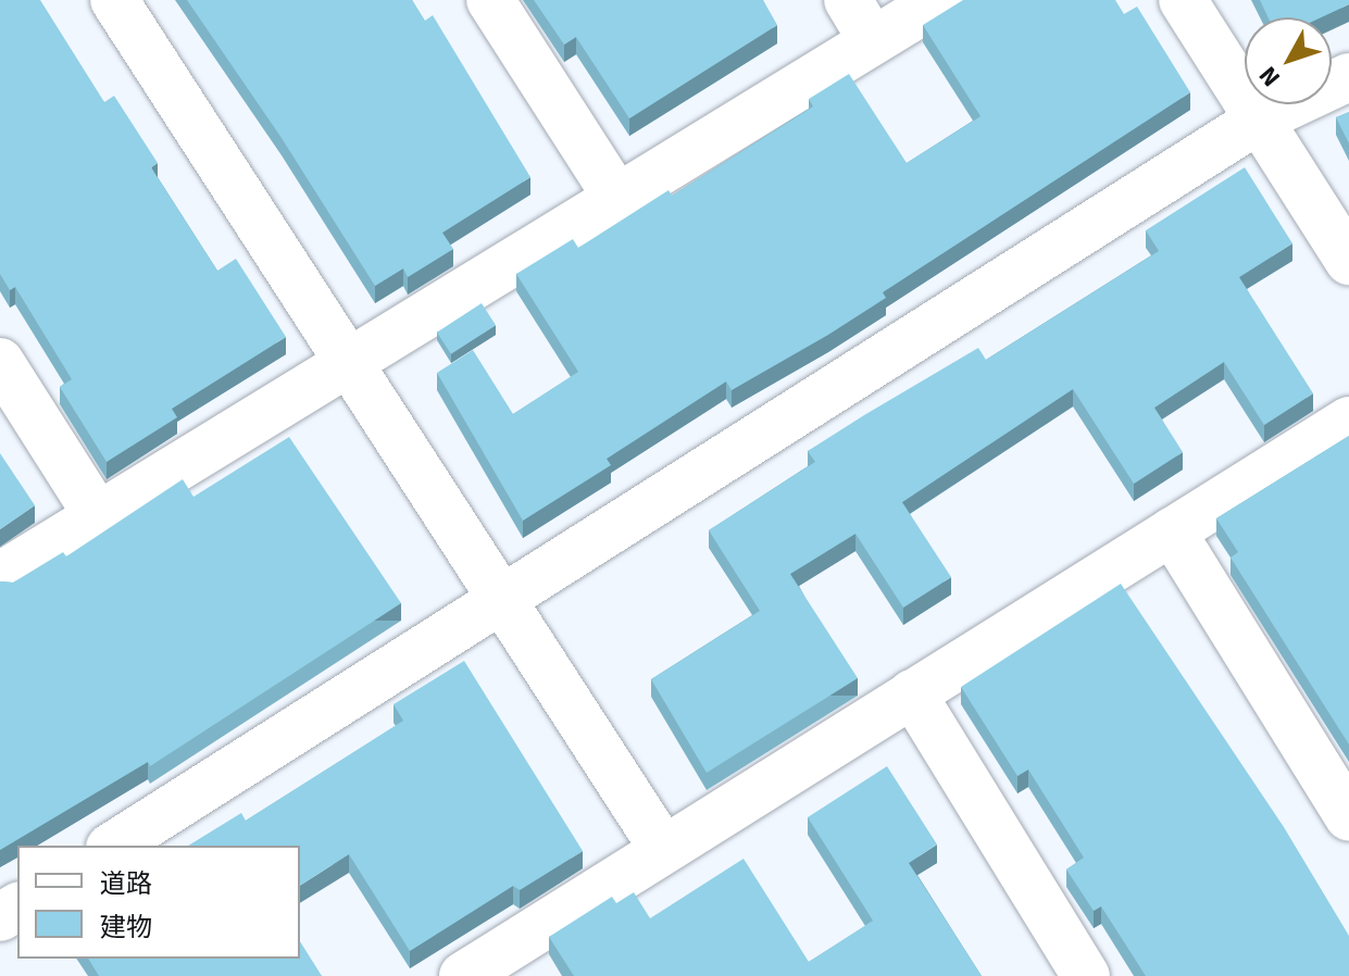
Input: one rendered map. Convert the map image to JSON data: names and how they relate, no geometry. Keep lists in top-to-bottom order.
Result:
{
  "legend": ["道路", "建物"],
  "north": "bottom left"
}
